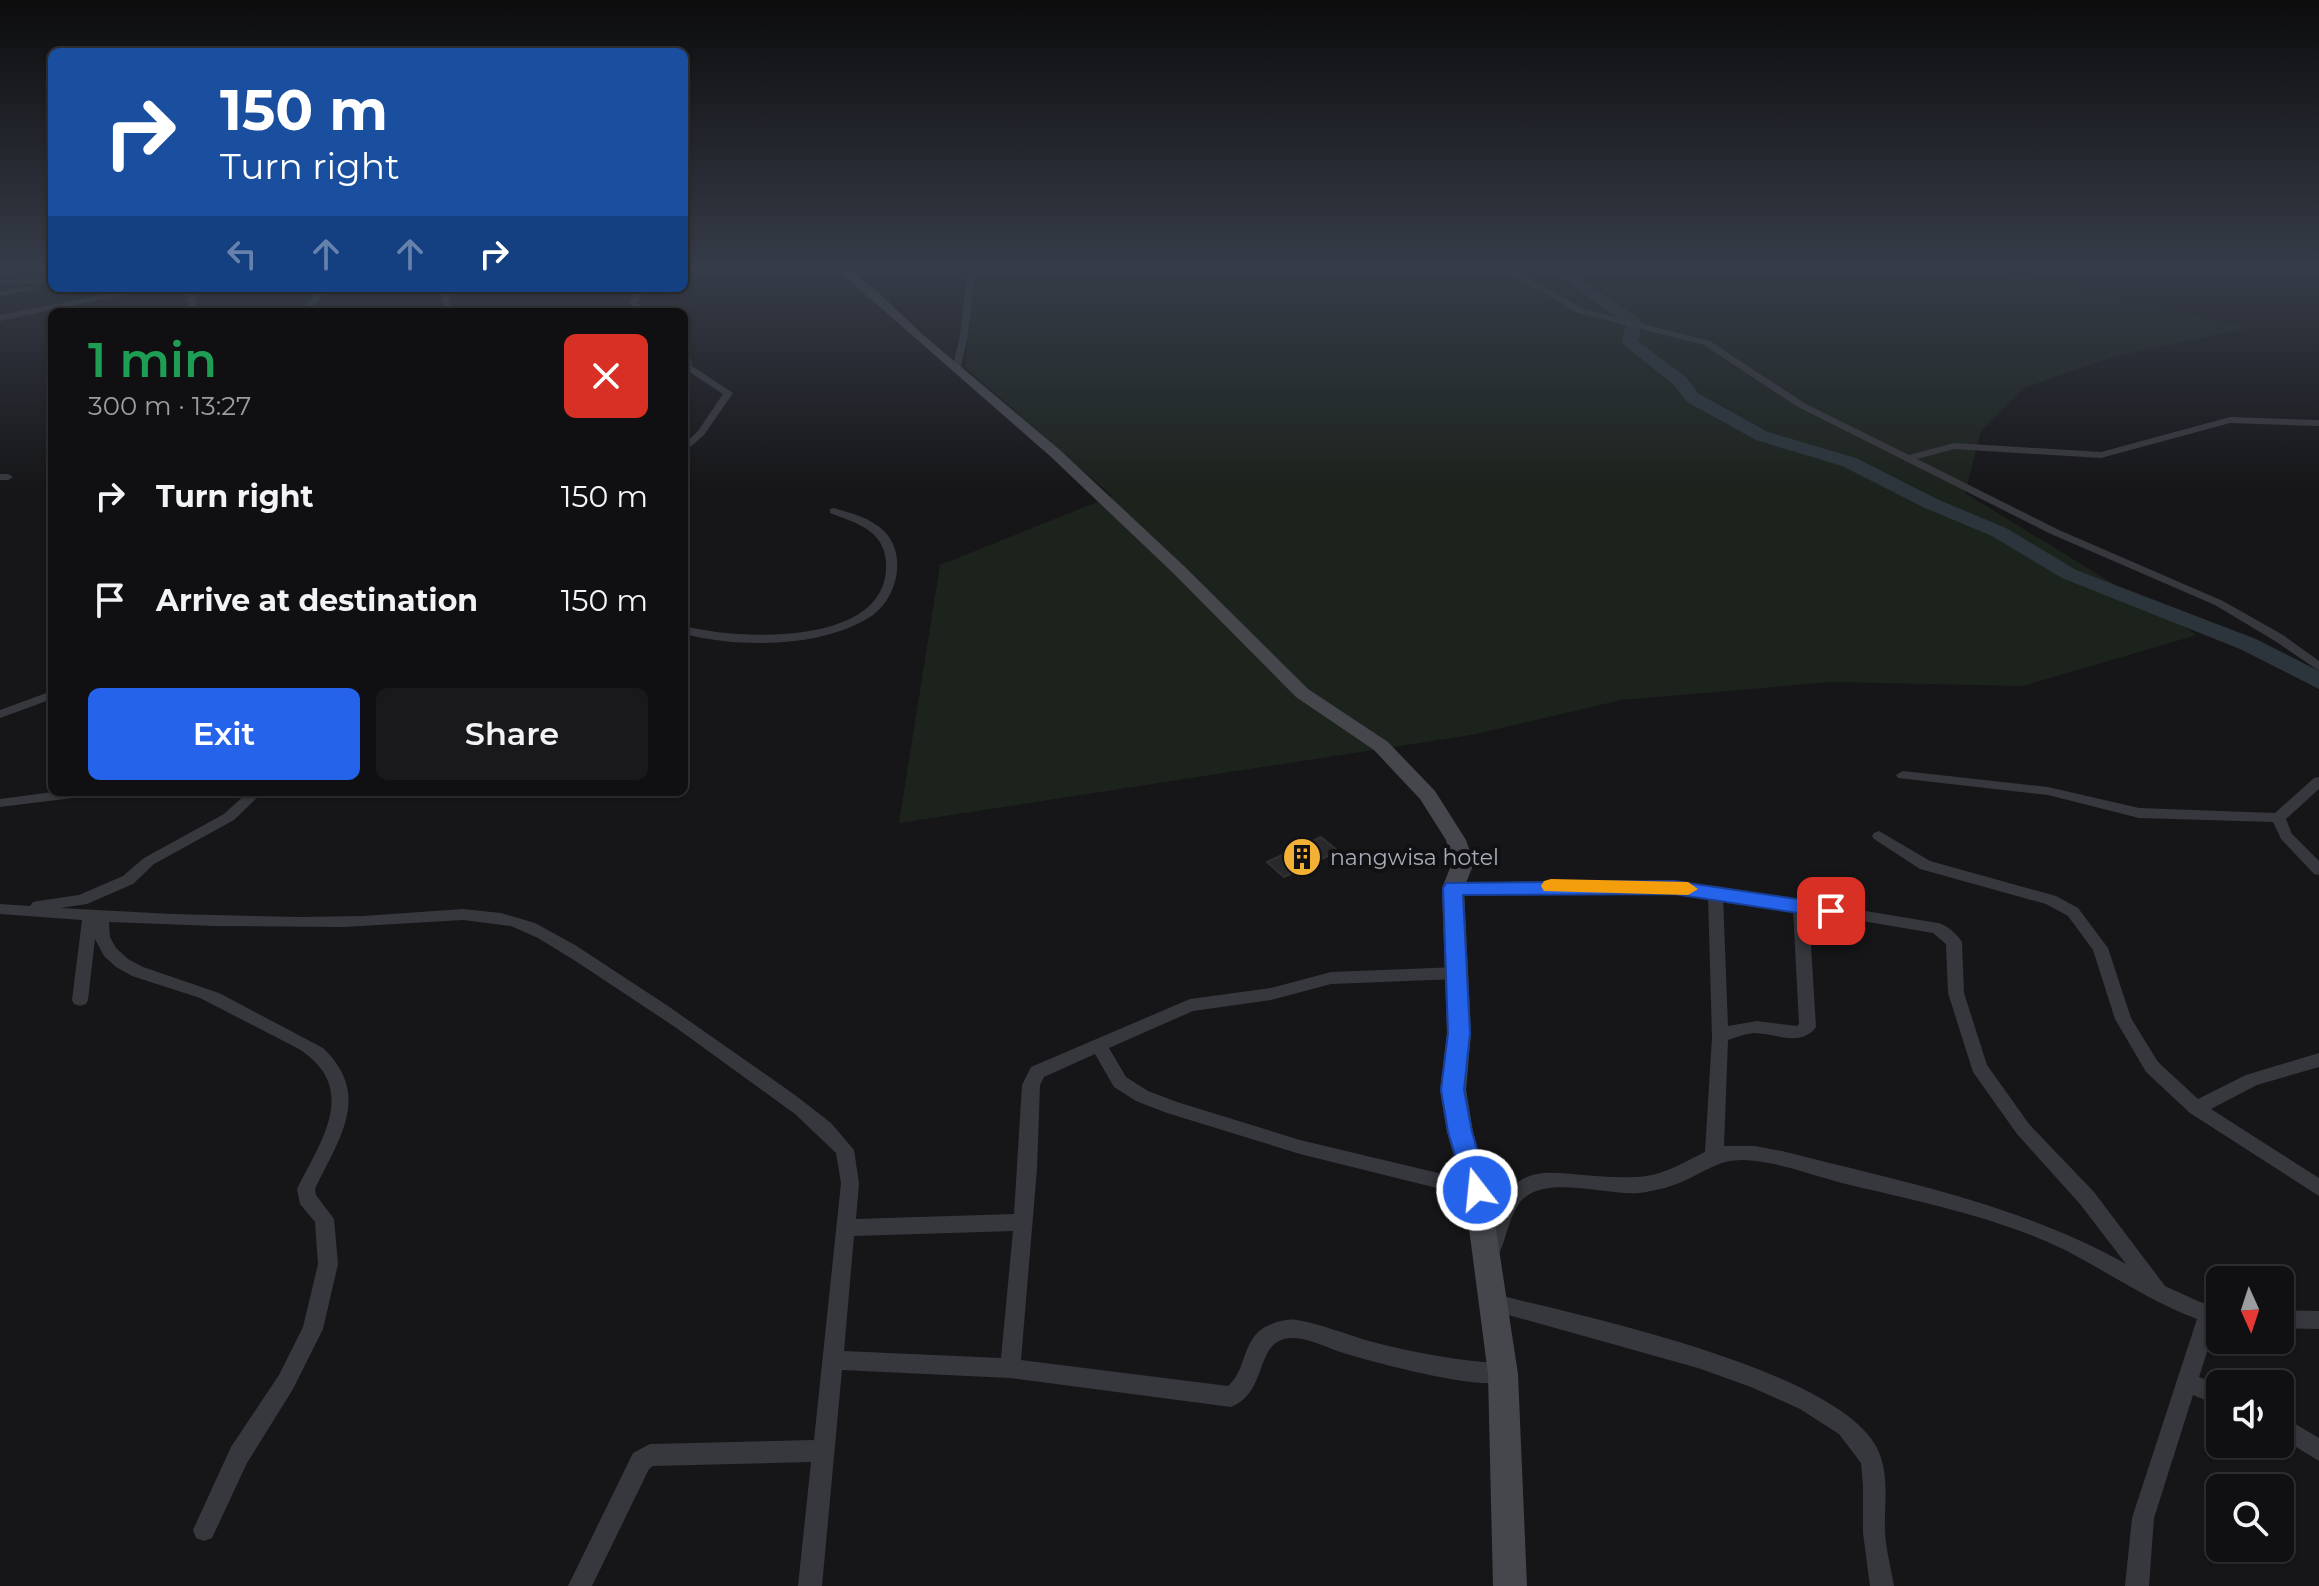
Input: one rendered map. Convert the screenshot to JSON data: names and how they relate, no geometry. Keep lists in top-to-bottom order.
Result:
{
  "places": {
    "building": ["nangwisa hotel"]
  },
  "north": "bottom",
  "page": {
    "turn": ["150 m", "Turn right"],
    "heading": ["1 min", "300 m · 13:27"],
    "list": [
      {
        "name": "Turn right",
        "value": "150 m"
      },
      {
        "name": "Arrive at destination",
        "value": "150 m"
      }
    ],
    "buttons": ["Exit", "Share"]
  }
}
